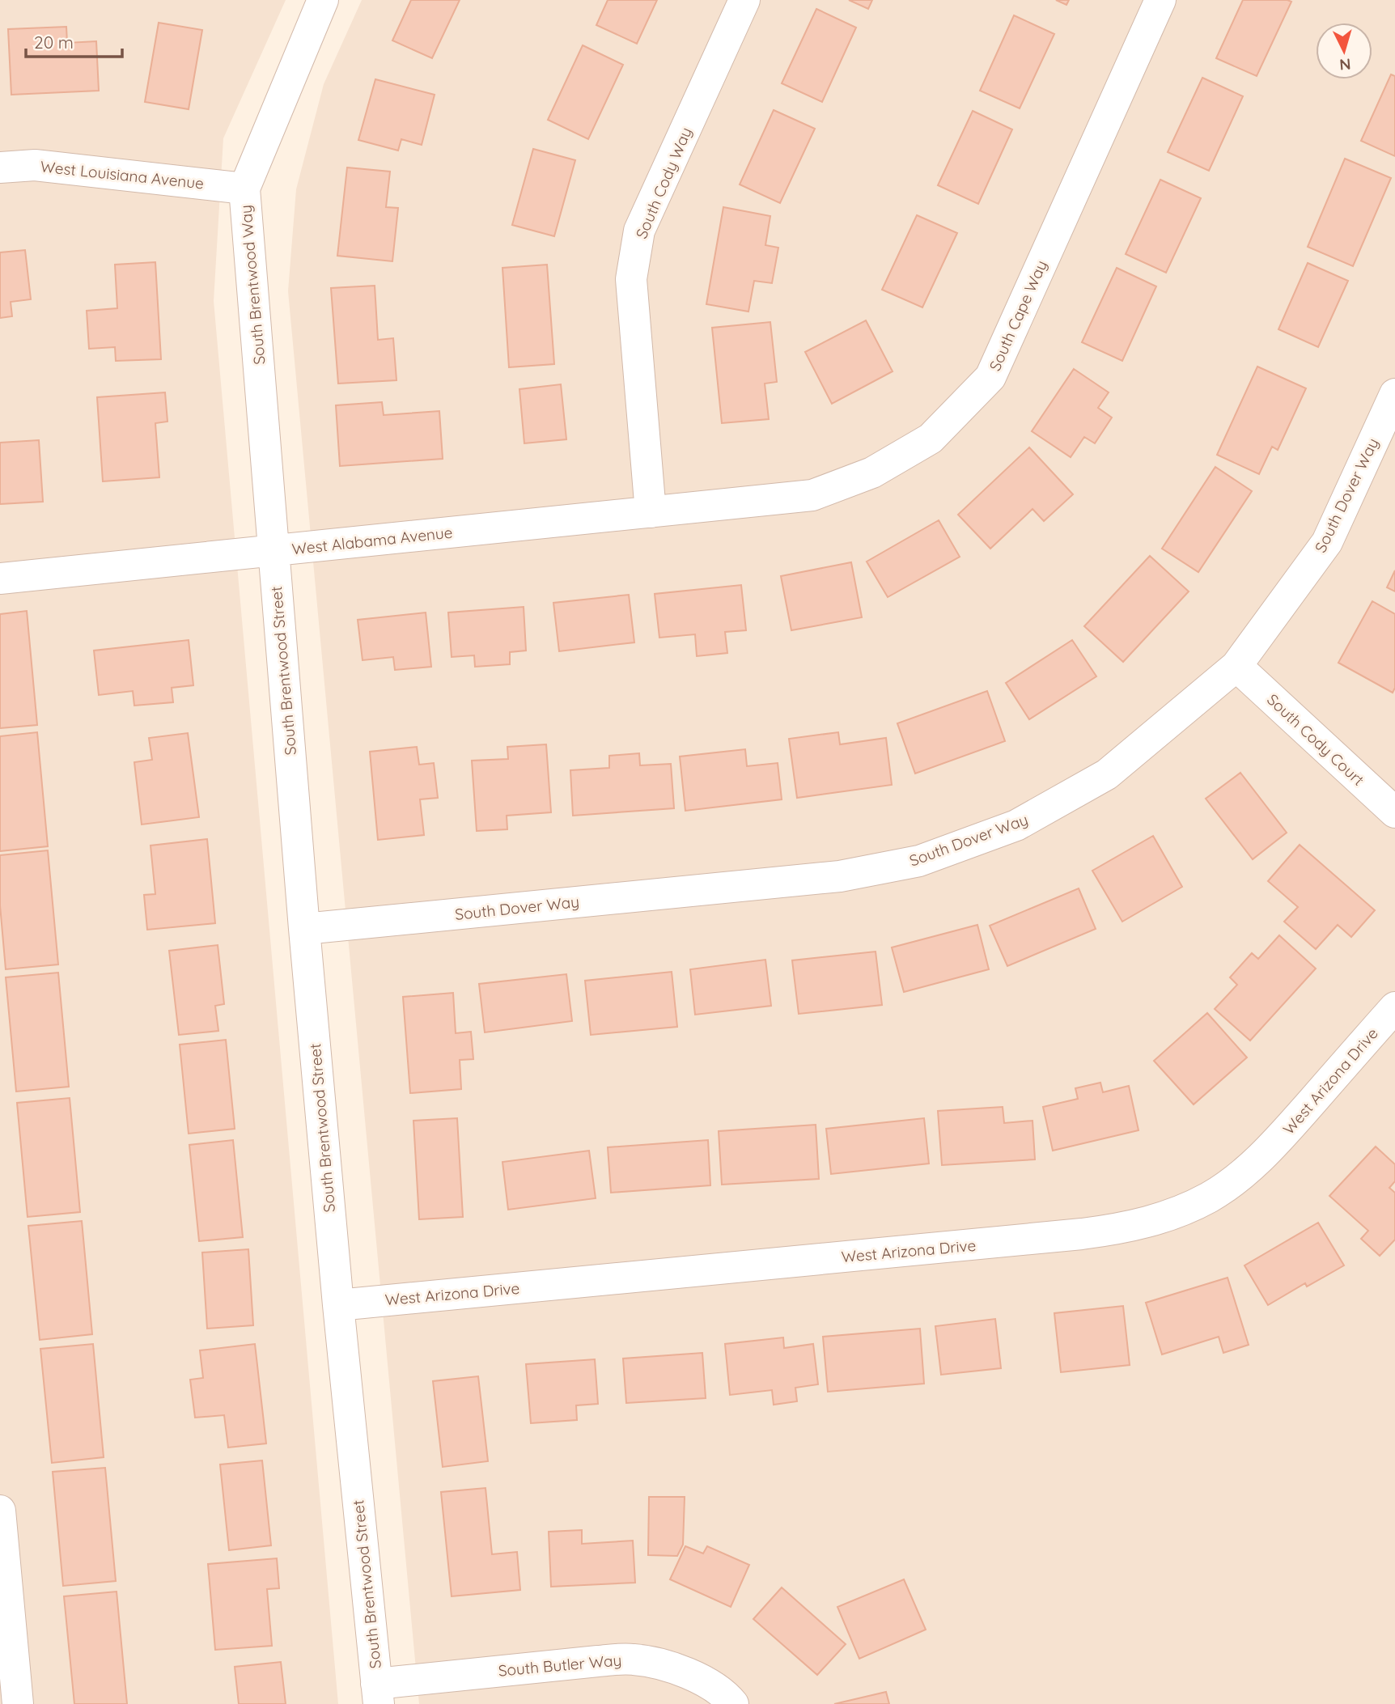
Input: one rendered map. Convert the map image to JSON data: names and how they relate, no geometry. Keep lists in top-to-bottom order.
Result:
{
  "streets": {
    "street": [
      "West Louisiana Avenue",
      "South Cody Way",
      "South Brentwood Way",
      "South Cape Way",
      "South Dover Way",
      "West Alabama Avenue",
      "South Brentwood Street",
      "South Cody Court",
      "West Arizona Drive",
      "South Butler Way"
    ]
  },
  "crossings": [
    ["West Louisiana Avenue", "South Brentwood Way"],
    ["South Cody Way", "South Cape Way"],
    ["South Cody Way", "West Alabama Avenue"],
    ["South Brentwood Way", "West Alabama Avenue"],
    ["South Brentwood Way", "South Brentwood Street"],
    ["South Cape Way", "West Alabama Avenue"],
    ["South Dover Way", "South Brentwood Street"],
    ["South Dover Way", "South Cody Court"],
    ["West Alabama Avenue", "South Brentwood Street"],
    ["South Brentwood Street", "West Arizona Drive"],
    ["South Brentwood Street", "South Butler Way"]
  ],
  "scale_bar": "20 m",
  "north": "bottom"
}
